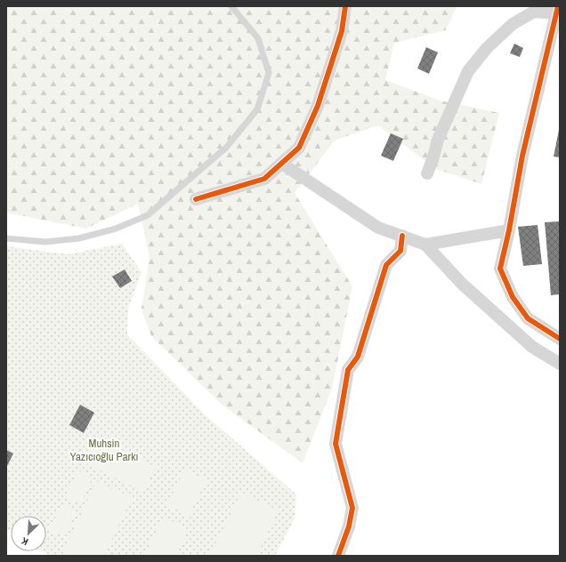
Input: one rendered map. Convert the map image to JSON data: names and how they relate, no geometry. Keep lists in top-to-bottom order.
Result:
{
  "parks": ["Muhsin Yazıcıoğlu Parkı"],
  "north": "bottom left"
}
